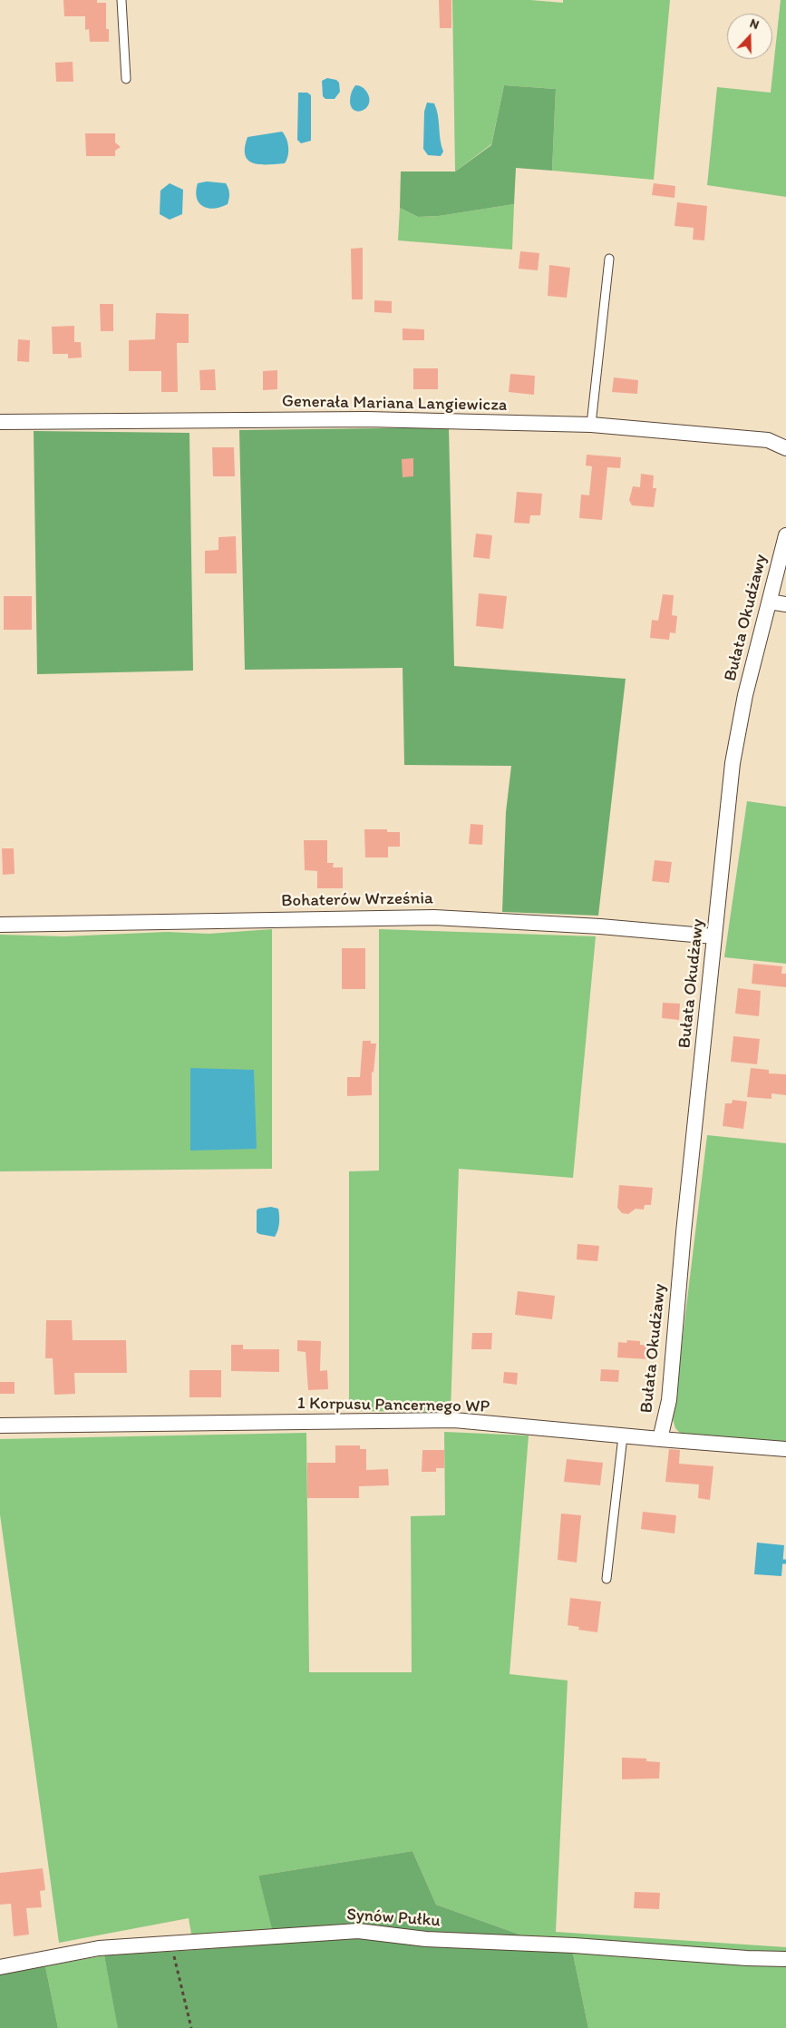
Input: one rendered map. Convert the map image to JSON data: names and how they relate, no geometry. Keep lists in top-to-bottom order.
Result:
{
  "streets": {
    "street": [
      "Generała Mariana Langiewicza",
      "Bułata Okudżawy",
      "Bohaterów Września",
      "1 Korpusu Pancernego WP",
      "Synów Pułku"
    ]
  },
  "crossings": [
    ["Bułata Okudżawy", "Bohaterów Września"],
    ["Bułata Okudżawy", "1 Korpusu Pancernego WP"]
  ],
  "north": "top"
}
